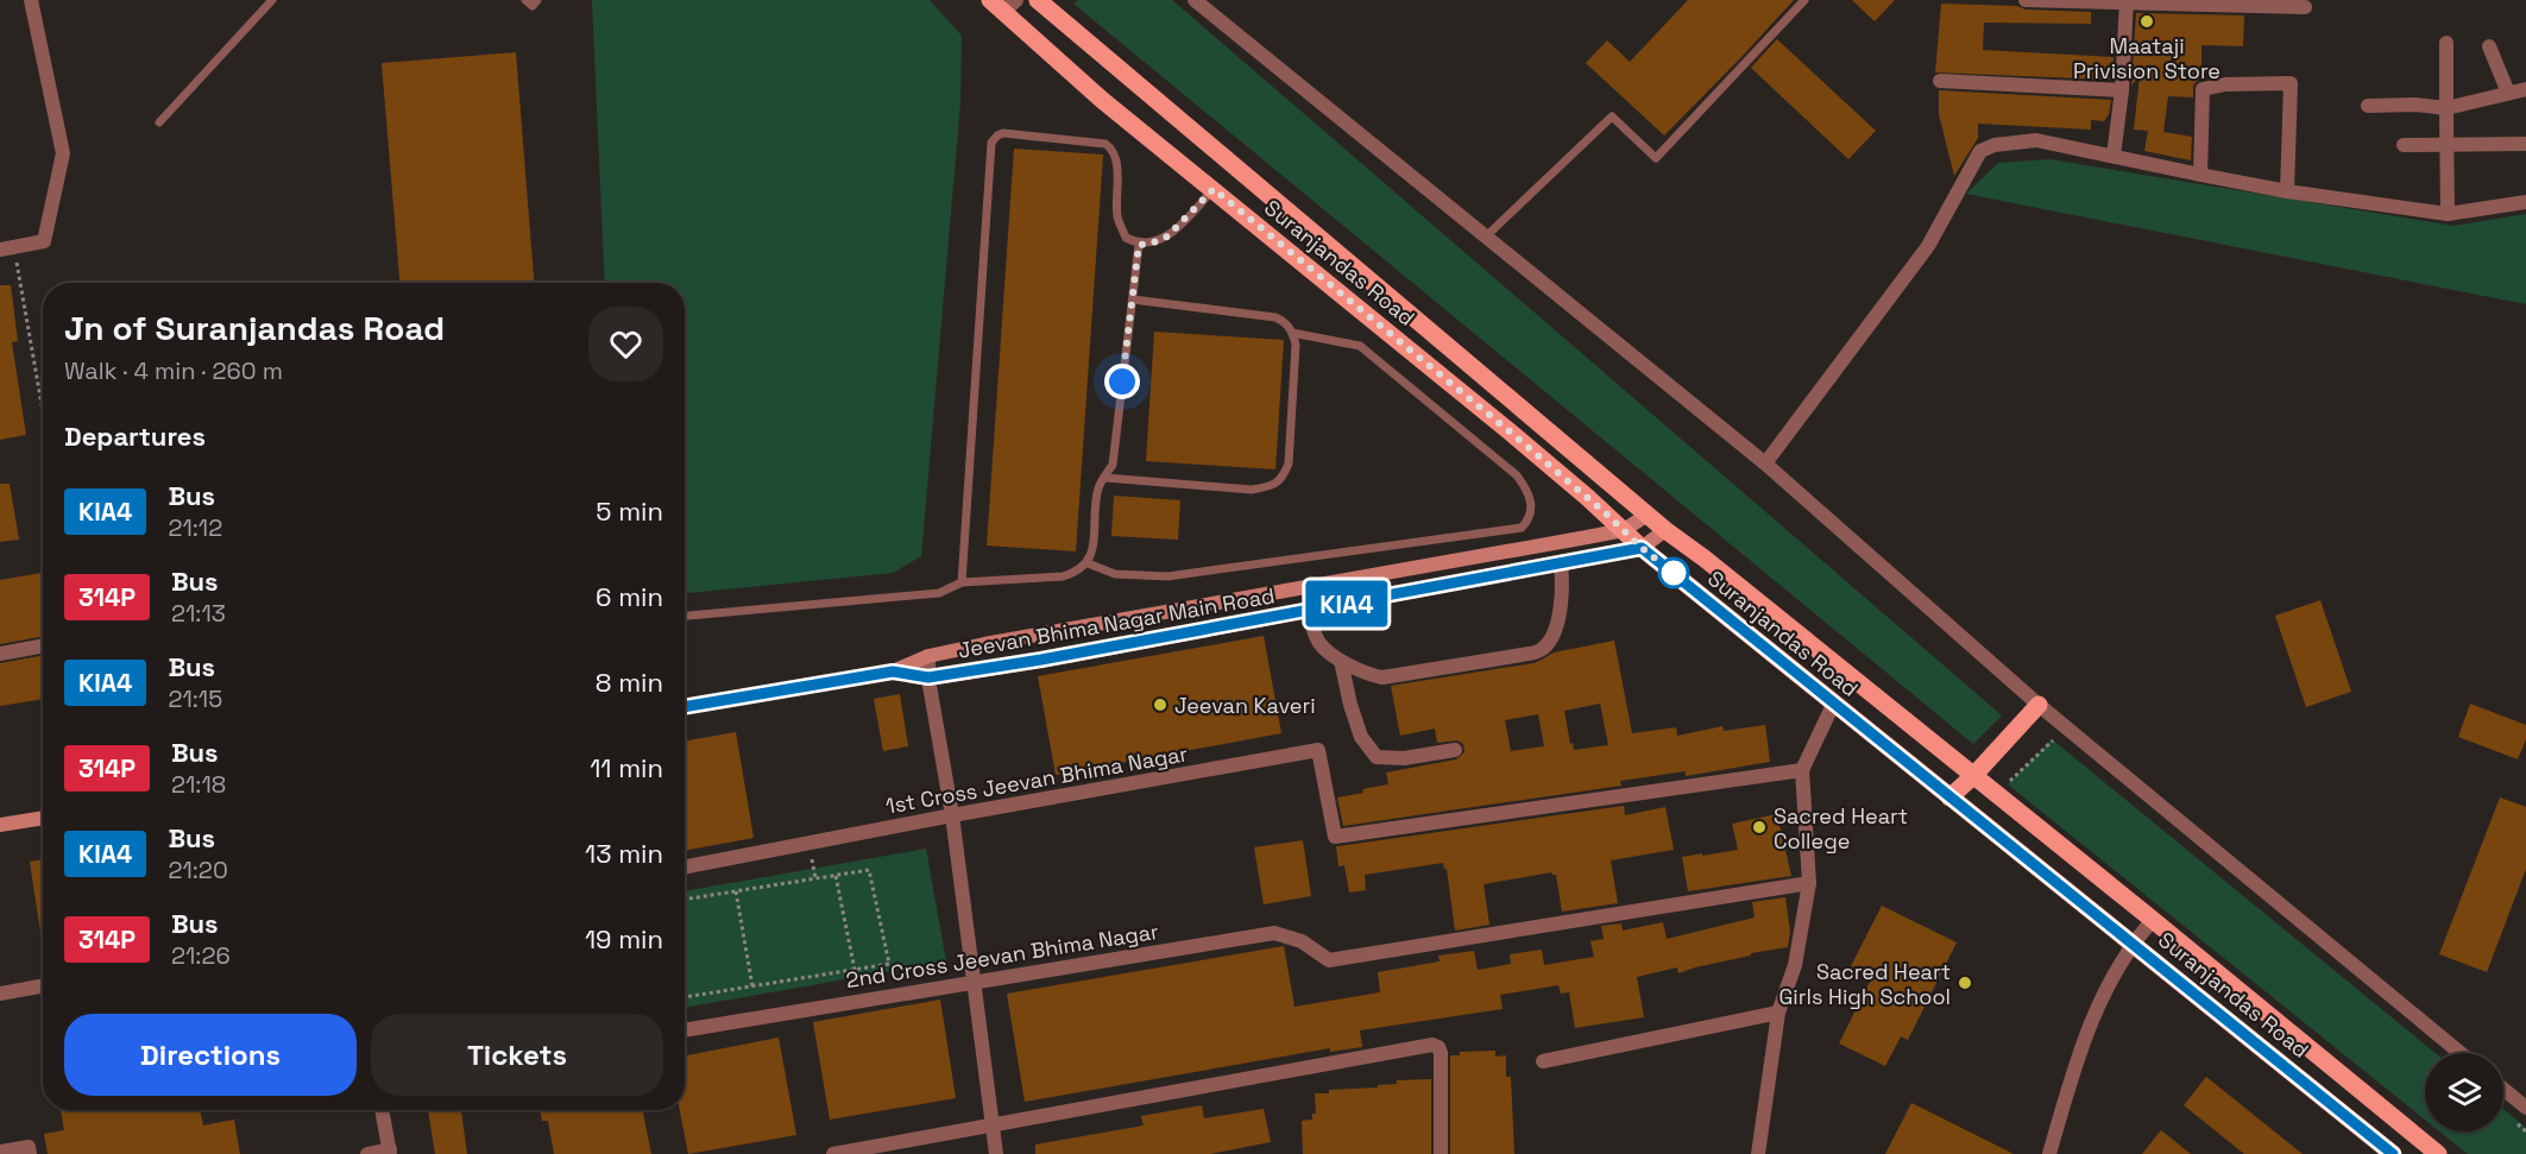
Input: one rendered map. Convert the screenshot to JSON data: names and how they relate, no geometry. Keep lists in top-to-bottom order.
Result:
{
  "streets": {
    "main road": ["Suranjandas Road", "Jeevan Bhima Nagar Main Road"],
    "street": ["1st Cross Jeevan Bhima Nagar", "2nd Cross Jeevan Bhima Nagar"]
  },
  "crossings": [
    ["Suranjandas Road", "Jeevan Bhima Nagar Main Road"]
  ],
  "places": [
    "Maataji Privision Store",
    "Jeevan Kaveri",
    "Sacred Heart College",
    "Sacred Heart Girls High School"
  ],
  "lines": ["bus line KIA4"],
  "page": {
    "on_map": "KIA4",
    "heading": [
      ["Jn of Suranjandas Road", "Walk · 4 min · 260 m"],
      "Departures"
    ],
    "list": [
      {
        "mark": "KIA4",
        "name": "Bus",
        "note": "21:12",
        "value": "5 min"
      },
      {
        "mark": "314P",
        "name": "Bus",
        "note": "21:13",
        "value": "6 min"
      },
      {
        "mark": "KIA4",
        "name": "Bus",
        "note": "21:15",
        "value": "8 min"
      },
      {
        "mark": "314P",
        "name": "Bus",
        "note": "21:18",
        "value": "11 min"
      },
      {
        "mark": "KIA4",
        "name": "Bus",
        "note": "21:20",
        "value": "13 min"
      },
      {
        "mark": "314P",
        "name": "Bus",
        "note": "21:26",
        "value": "19 min"
      }
    ],
    "buttons": ["Directions", "Tickets"]
  }
}
